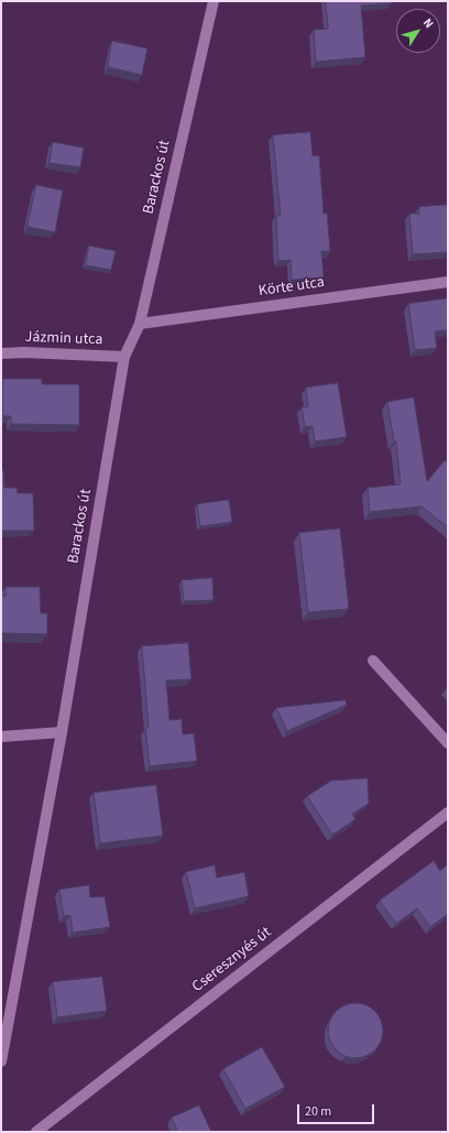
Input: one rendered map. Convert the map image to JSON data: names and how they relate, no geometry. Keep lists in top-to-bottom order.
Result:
{
  "streets": {
    "street": [
      "Barackos út",
      "Körte utca",
      "Jázmin utca",
      "Cseresznyés út"
    ]
  },
  "crossings": [
    ["Barackos út", "Körte utca"],
    ["Barackos út", "Jázmin utca"]
  ],
  "scale_bar": "20 m",
  "north": "top right"
}
